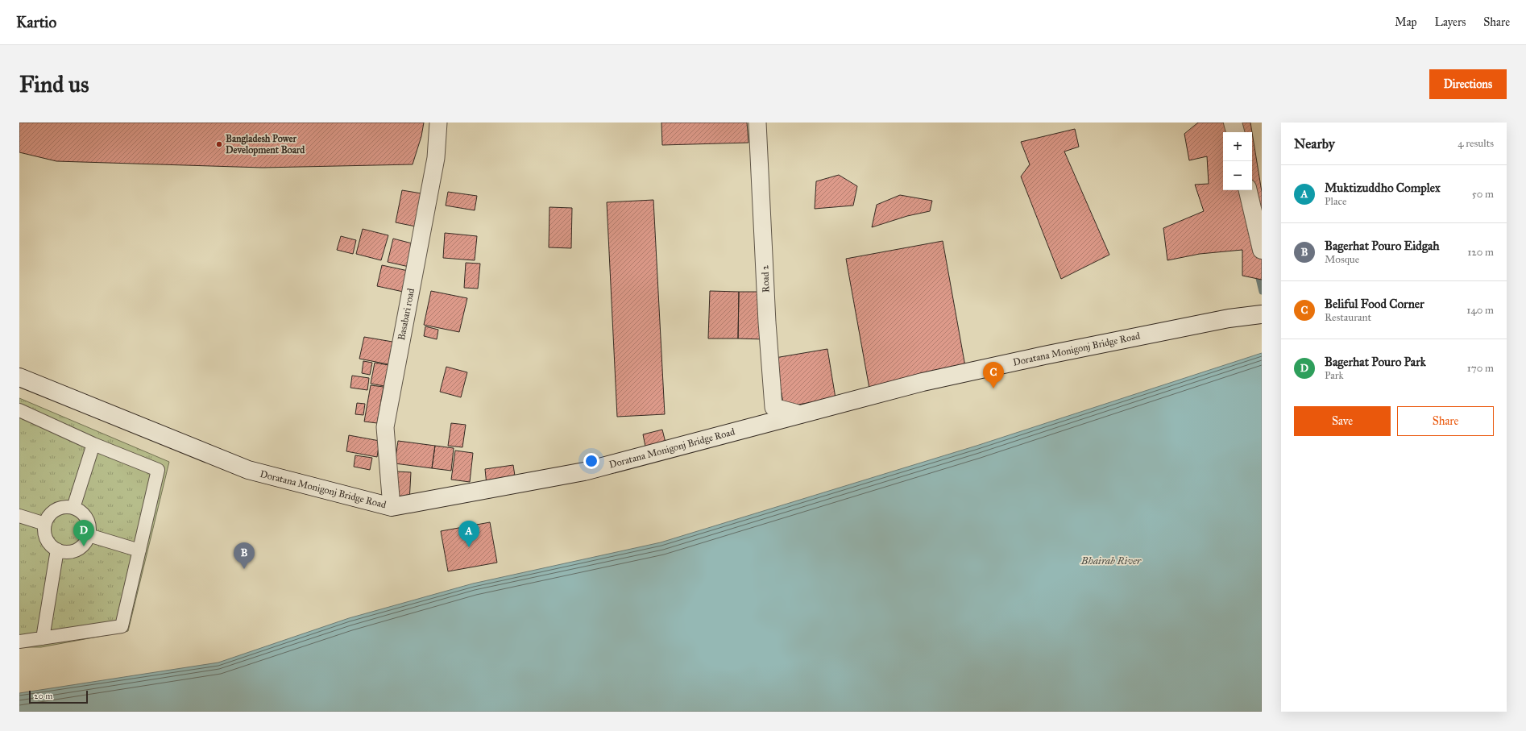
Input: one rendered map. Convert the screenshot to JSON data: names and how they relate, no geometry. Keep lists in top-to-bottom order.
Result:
{
  "streets": {
    "main road": ["Doratana Monigonj Bridge Road"],
    "street": ["Road 2", "Basabari road"]
  },
  "crossings": [
    ["Road 2", "Doratana Monigonj Bridge Road"],
    ["Basabari road", "Doratana Monigonj Bridge Road"]
  ],
  "water": ["Bhairab River"],
  "places": ["Bangladesh Power Development Board"],
  "scale_bar": "20 m",
  "page": {
    "header": "Kartio",
    "nav": ["Map", "Layers", "Share"],
    "buttons": [
      "Directions",
      ["Save", "Share"]
    ],
    "title": "Find us",
    "heading": ["Nearby", "4 results"],
    "map_buttons": ["+", "−"],
    "list": [
      {
        "mark": "A",
        "name": "Muktizuddho Complex",
        "note": "Place",
        "value": "50 m"
      },
      {
        "mark": "B",
        "name": "Bagerhat Pouro Eidgah",
        "note": "Mosque",
        "value": "120 m"
      },
      {
        "mark": "C",
        "name": "Beliful Food Corner",
        "note": "Restaurant",
        "value": "140 m"
      },
      {
        "mark": "D",
        "name": "Bagerhat Pouro Park",
        "note": "Park",
        "value": "170 m"
      }
    ],
    "pins": [
      "C",
      "D",
      "A",
      "B"
    ],
    "scale": "20 m"
  }
}
